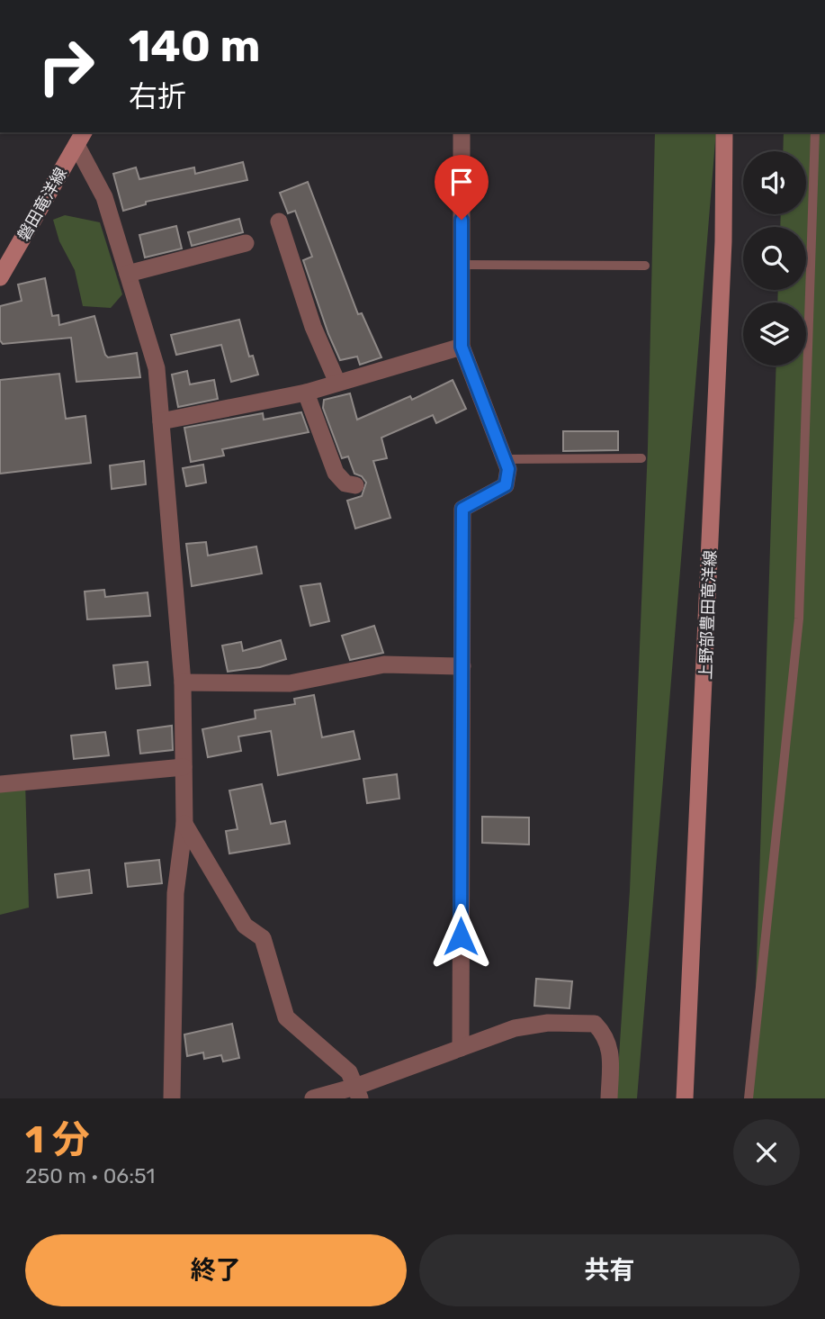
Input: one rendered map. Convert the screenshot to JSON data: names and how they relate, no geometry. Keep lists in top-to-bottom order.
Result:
{
  "streets": {
    "main road": ["磐田竜洋線", "上野部豊田竜洋線"]
  },
  "page": {
    "turn": ["140 m", "右折"],
    "heading": ["1 分", "250 m · 06:51"],
    "buttons": ["終了", "共有"]
  }
}
